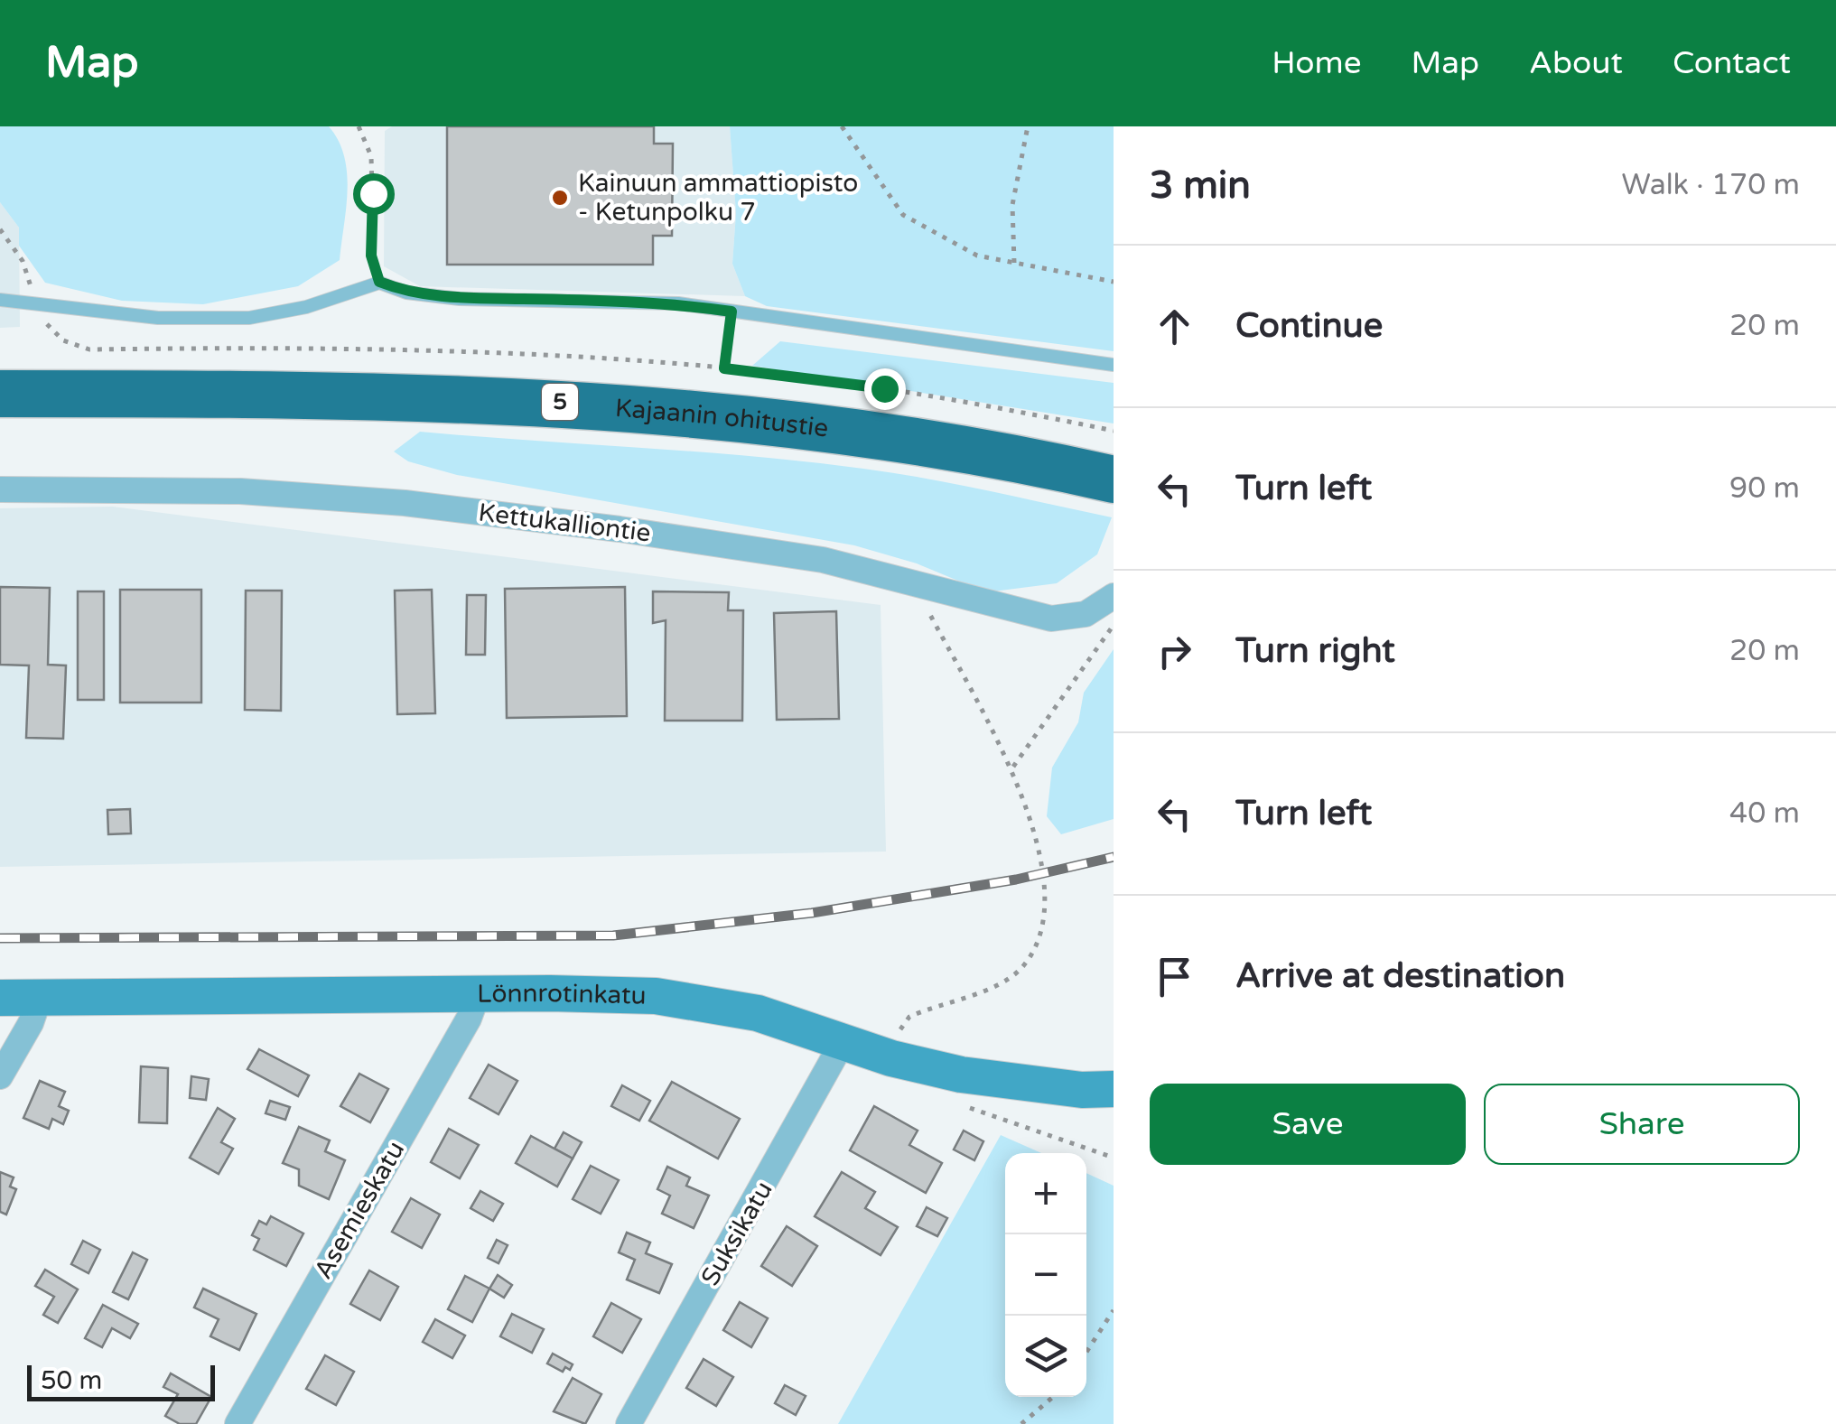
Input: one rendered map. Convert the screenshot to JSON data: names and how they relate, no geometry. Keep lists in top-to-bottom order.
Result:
{
  "streets": {
    "highway": ["5", "Kajaanin ohitustie"],
    "street": [
      "Kettukalliontie",
      "Lönnrotinkatu",
      "Asemieskatu",
      "Suksikatu"
    ]
  },
  "crossings": [
    ["Lönnrotinkatu", "Asemieskatu"],
    ["Lönnrotinkatu", "Suksikatu"]
  ],
  "places": ["Kainuun ammattiopisto - Ketunpolku 7"],
  "scale_bar": "50 m",
  "page": {
    "header": "Map",
    "nav": [
      "Home",
      "Map",
      "About",
      "Contact"
    ],
    "heading": ["3 min", "Walk · 170 m"],
    "list": [
      ["Continue", "20 m"],
      ["Turn left", "90 m"],
      ["Turn right", "20 m"],
      ["Turn left", "40 m"],
      "Arrive at destination"
    ],
    "buttons": ["Save", "Share"],
    "map_buttons": ["+", "−"],
    "scale": "50 m"
  }
}
